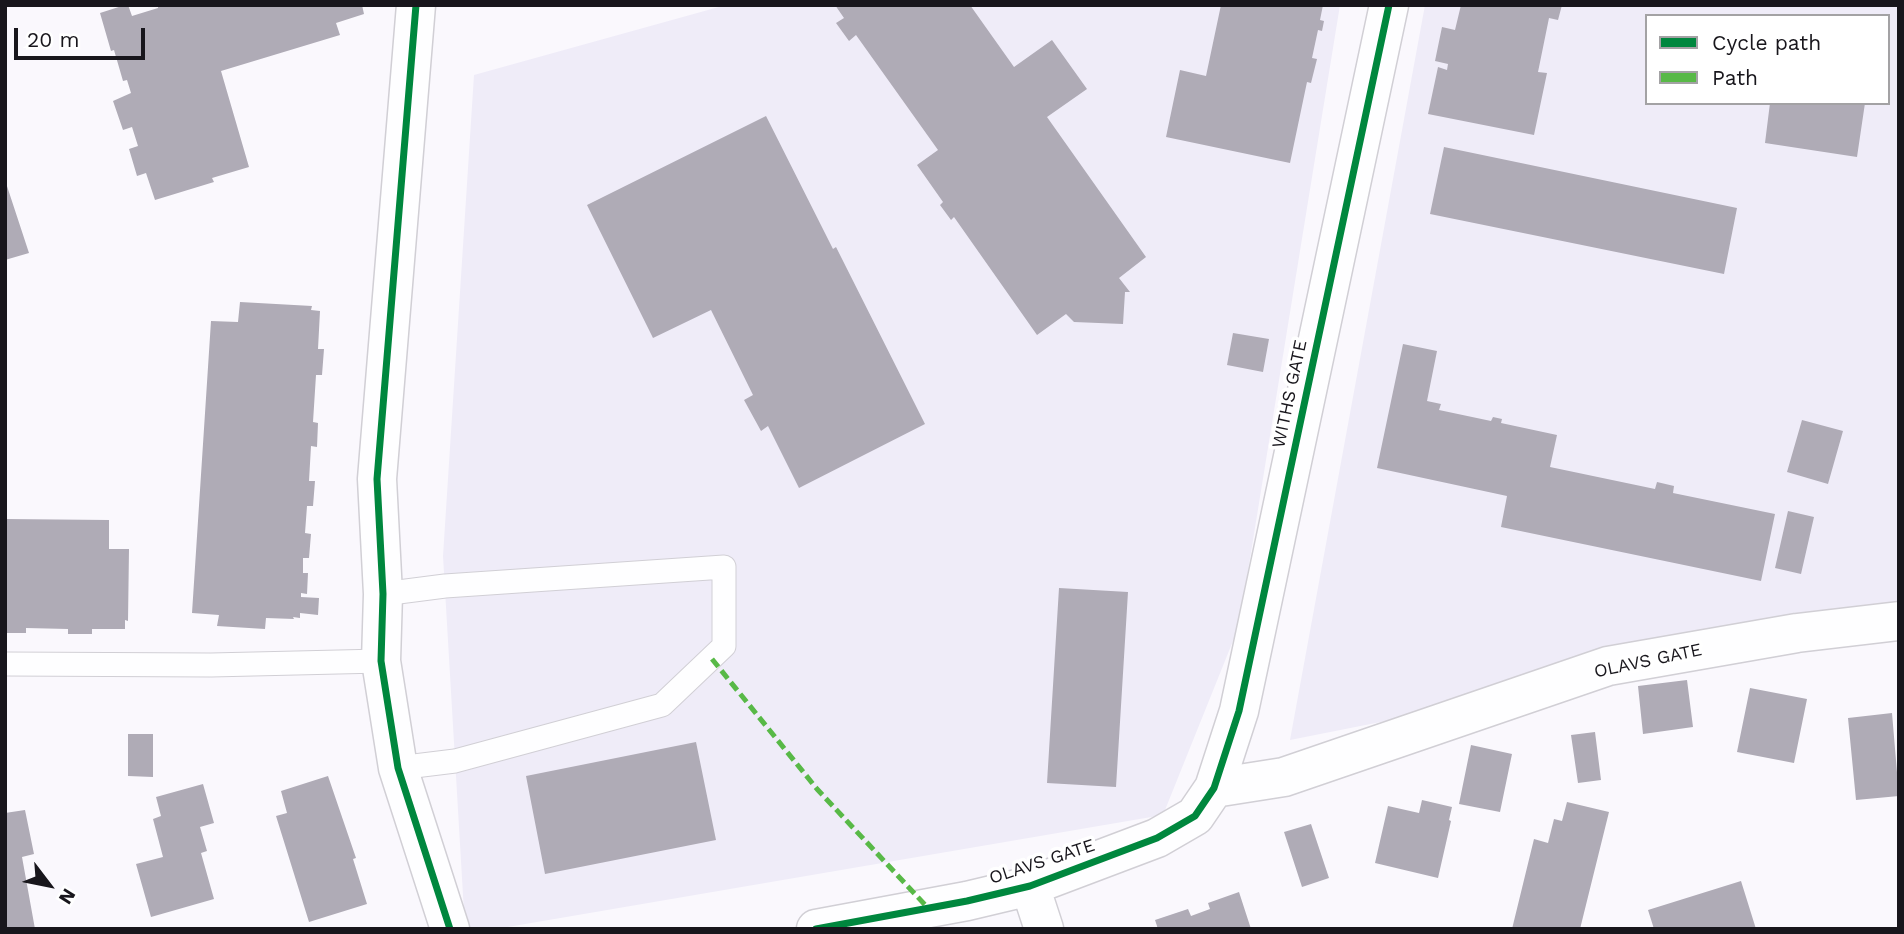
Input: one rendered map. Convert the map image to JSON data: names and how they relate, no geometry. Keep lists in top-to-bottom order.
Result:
{
  "streets": {
    "street": ["WITHS GATE", "OLAVS GATE"]
  },
  "crossings": [
    ["WITHS GATE", "OLAVS GATE"]
  ],
  "legend": ["Cycle path", "Path"],
  "scale_bar": "20 m",
  "north": "bottom right"
}
